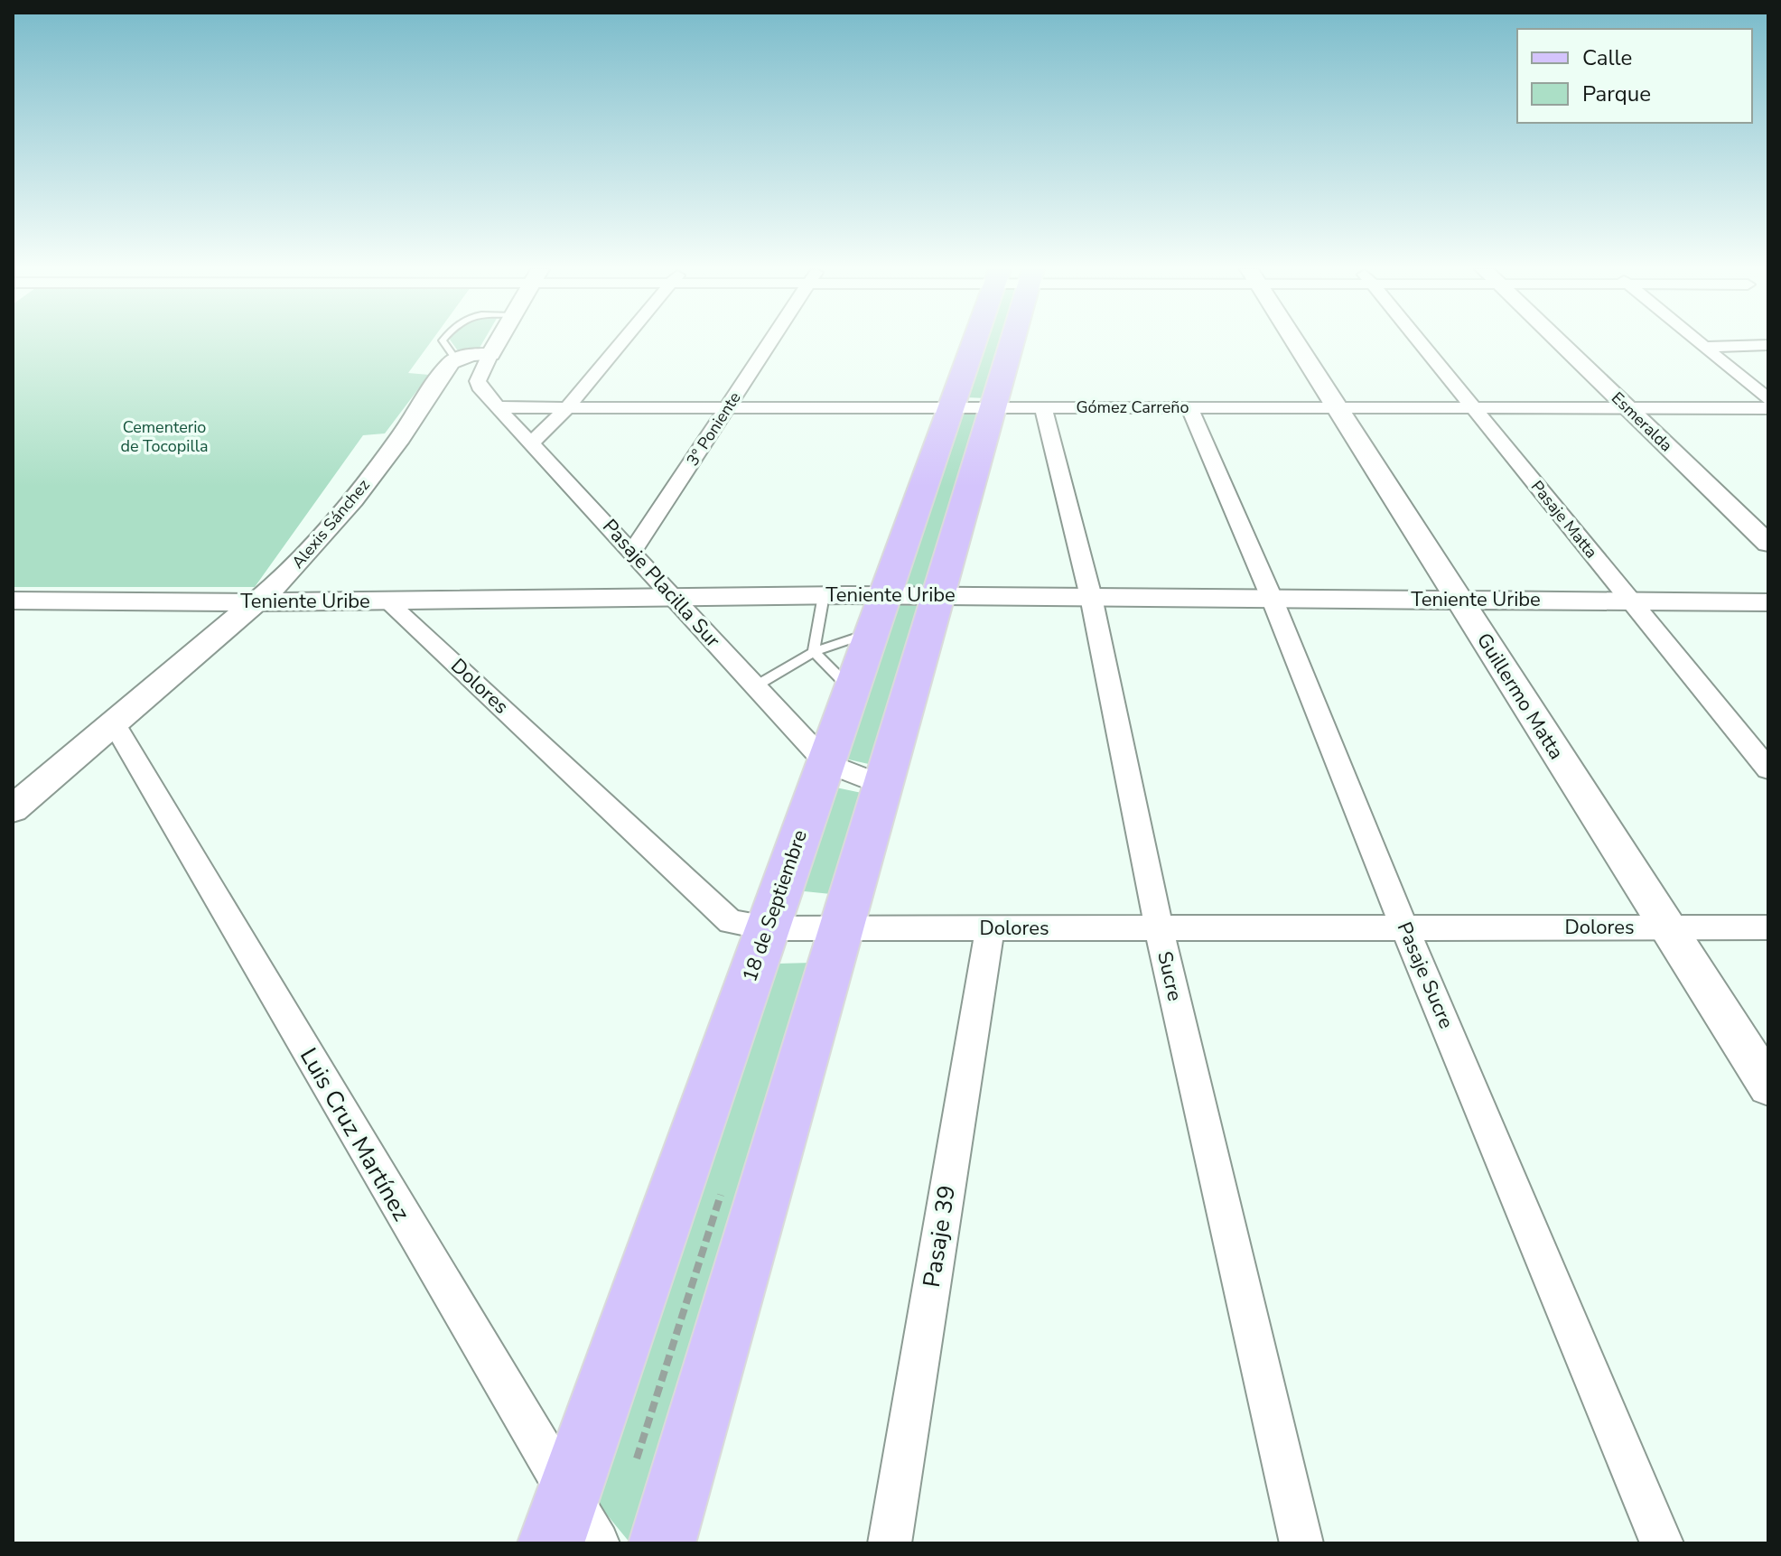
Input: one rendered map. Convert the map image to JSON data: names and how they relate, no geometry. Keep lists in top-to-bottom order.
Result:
{
  "streets": {
    "main road": ["18 de Septiembre"],
    "street": [
      "Gómez Carreño",
      "Esmeralda",
      "3° Poniente",
      "Pasaje Matta",
      "Alexis Sánchez",
      "Pasaje Placilla Sur",
      "Teniente Uribe",
      "Dolores",
      "Guillermo Matta",
      "Pasaje Sucre",
      "Sucre",
      "Luis Cruz Martínez",
      "Pasaje 39"
    ]
  },
  "crossings": [
    ["Gómez Carreño", "Esmeralda"],
    ["Gómez Carreño", "3° Poniente"],
    ["Gómez Carreño", "Pasaje Matta"],
    ["Gómez Carreño", "Pasaje Placilla Sur"],
    ["Gómez Carreño", "Guillermo Matta"],
    ["Gómez Carreño", "18 de Septiembre"],
    ["Gómez Carreño", "Pasaje Sucre"],
    ["Gómez Carreño", "Sucre"],
    ["3° Poniente", "Pasaje Placilla Sur"],
    ["Pasaje Matta", "Teniente Uribe"],
    ["Alexis Sánchez", "Teniente Uribe"],
    ["Alexis Sánchez", "Luis Cruz Martínez"],
    ["Pasaje Placilla Sur", "Teniente Uribe"],
    ["Pasaje Placilla Sur", "18 de Septiembre"],
    ["Teniente Uribe", "Dolores"],
    ["Teniente Uribe", "Guillermo Matta"],
    ["Teniente Uribe", "18 de Septiembre"],
    ["Teniente Uribe", "Pasaje Sucre"],
    ["Teniente Uribe", "Sucre"],
    ["Dolores", "Guillermo Matta"],
    ["Dolores", "18 de Septiembre"],
    ["Dolores", "Pasaje Sucre"],
    ["Dolores", "Sucre"],
    ["Dolores", "Pasaje 39"],
    ["18 de Septiembre", "Luis Cruz Martínez"]
  ],
  "parks": ["Cementerio de Tocopilla"],
  "legend": ["Calle", "Parque"]
}
